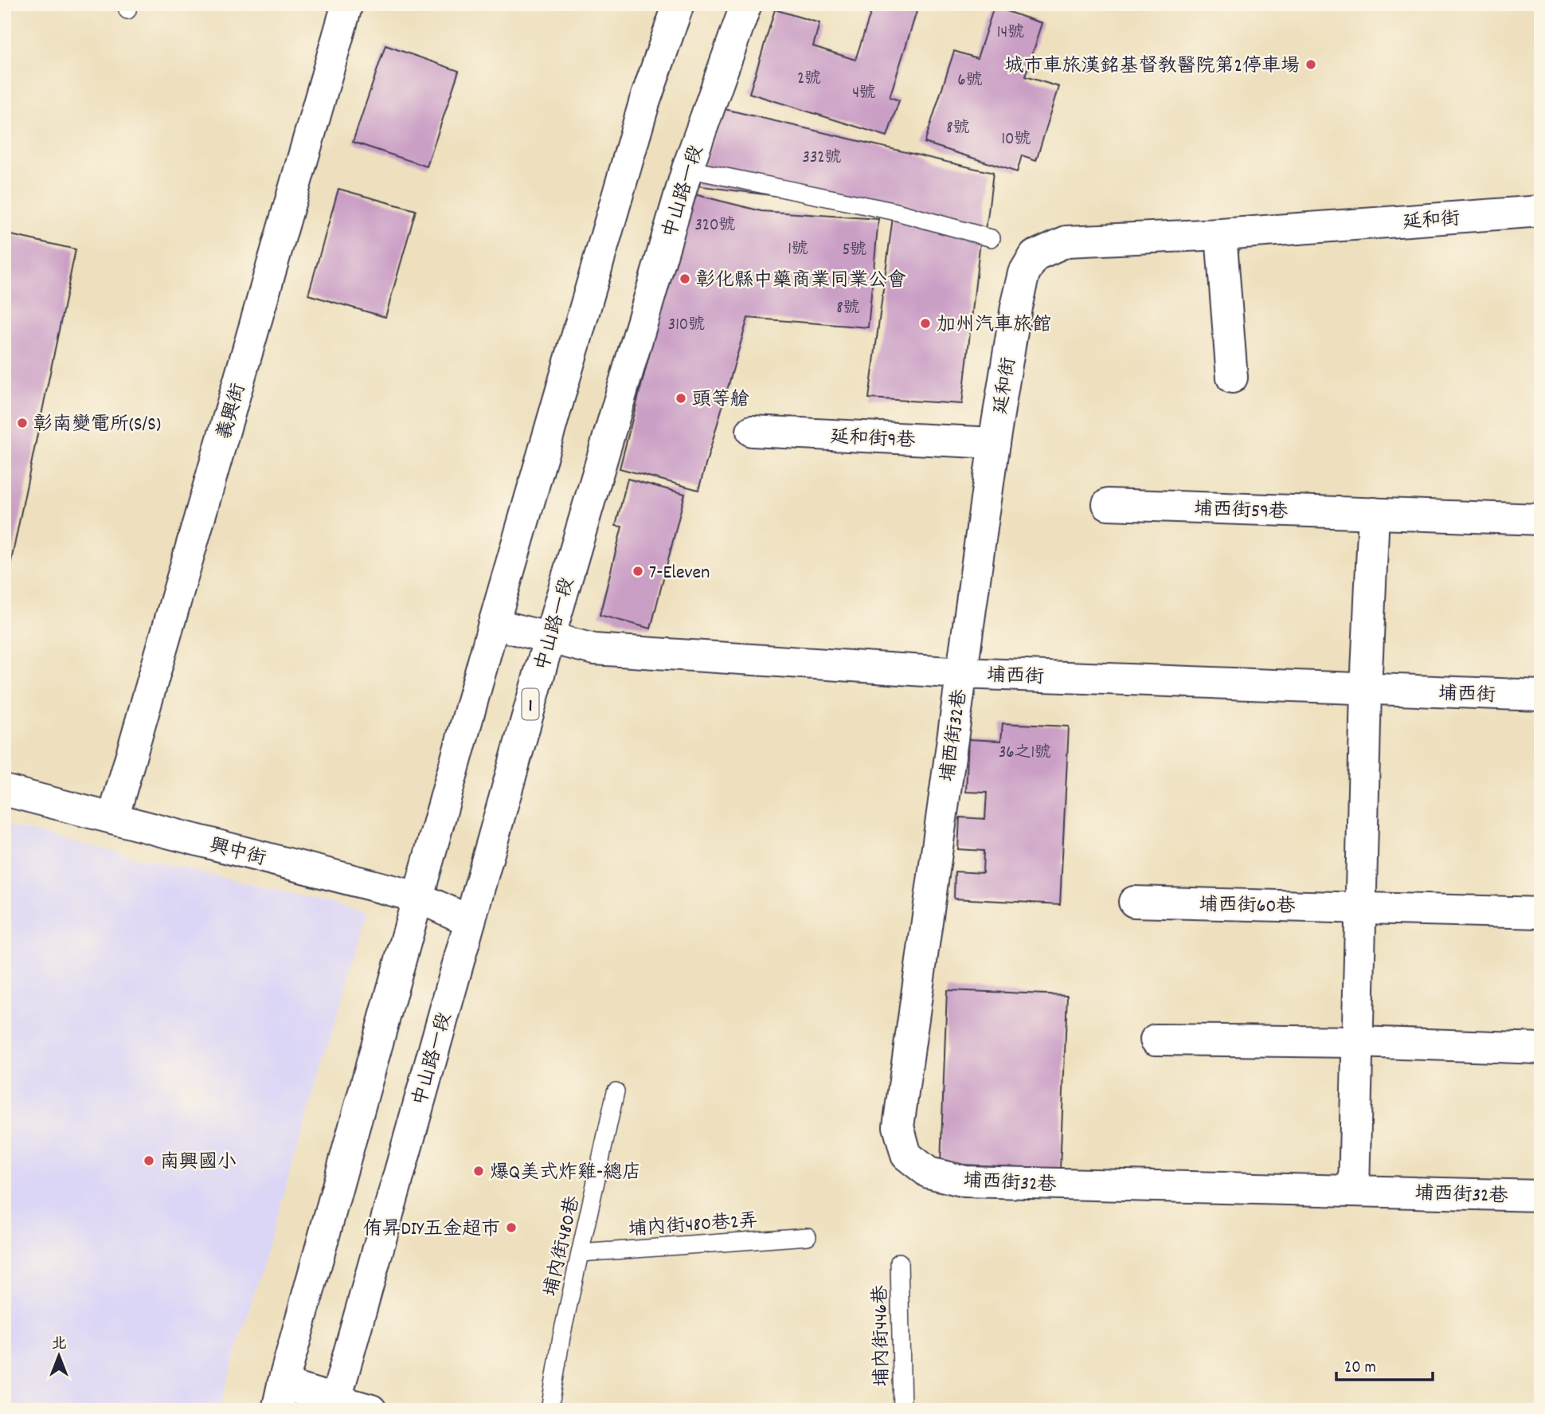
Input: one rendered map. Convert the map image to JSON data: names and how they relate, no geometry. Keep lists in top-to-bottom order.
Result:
{
  "streets": {
    "street": [
      "中山路一段",
      "延和街",
      "義興街",
      "延和街9巷",
      "埔西街59巷",
      "埔西街",
      "1",
      "埔西街32巷",
      "興中街",
      "埔西街60巷"
    ],
    "lane": ["埔內街480巷2弄", "埔內街480巷", "埔內街446巷"]
  },
  "crossings": [
    ["中山路一段", "埔西街"],
    ["中山路一段", "興中街"],
    ["延和街", "延和街9巷"],
    ["延和街", "埔西街"],
    ["延和街", "埔西街32巷"],
    ["義興街", "興中街"],
    ["埔西街", "埔西街32巷"],
    ["埔內街480巷2弄", "埔內街480巷"]
  ],
  "places": [
    "城市車旅漢銘基督教醫院第2停車場",
    "彰化縣中藥商業同業公會",
    "加州汽車旅館",
    "頭等艙",
    "彰南變電所(S/S)",
    "7-Eleven",
    "南興國小",
    "爆Q美式炸雞-總店",
    "侑昇DIY五金超市"
  ],
  "house_numbers": [
    "14號",
    "2號",
    "6號",
    "4號",
    "8號",
    "10號",
    "332號",
    "320號",
    "1號",
    "5號",
    "8號",
    "310號",
    "36之1號"
  ],
  "scale_bar": "20 m",
  "north": "top"
}
